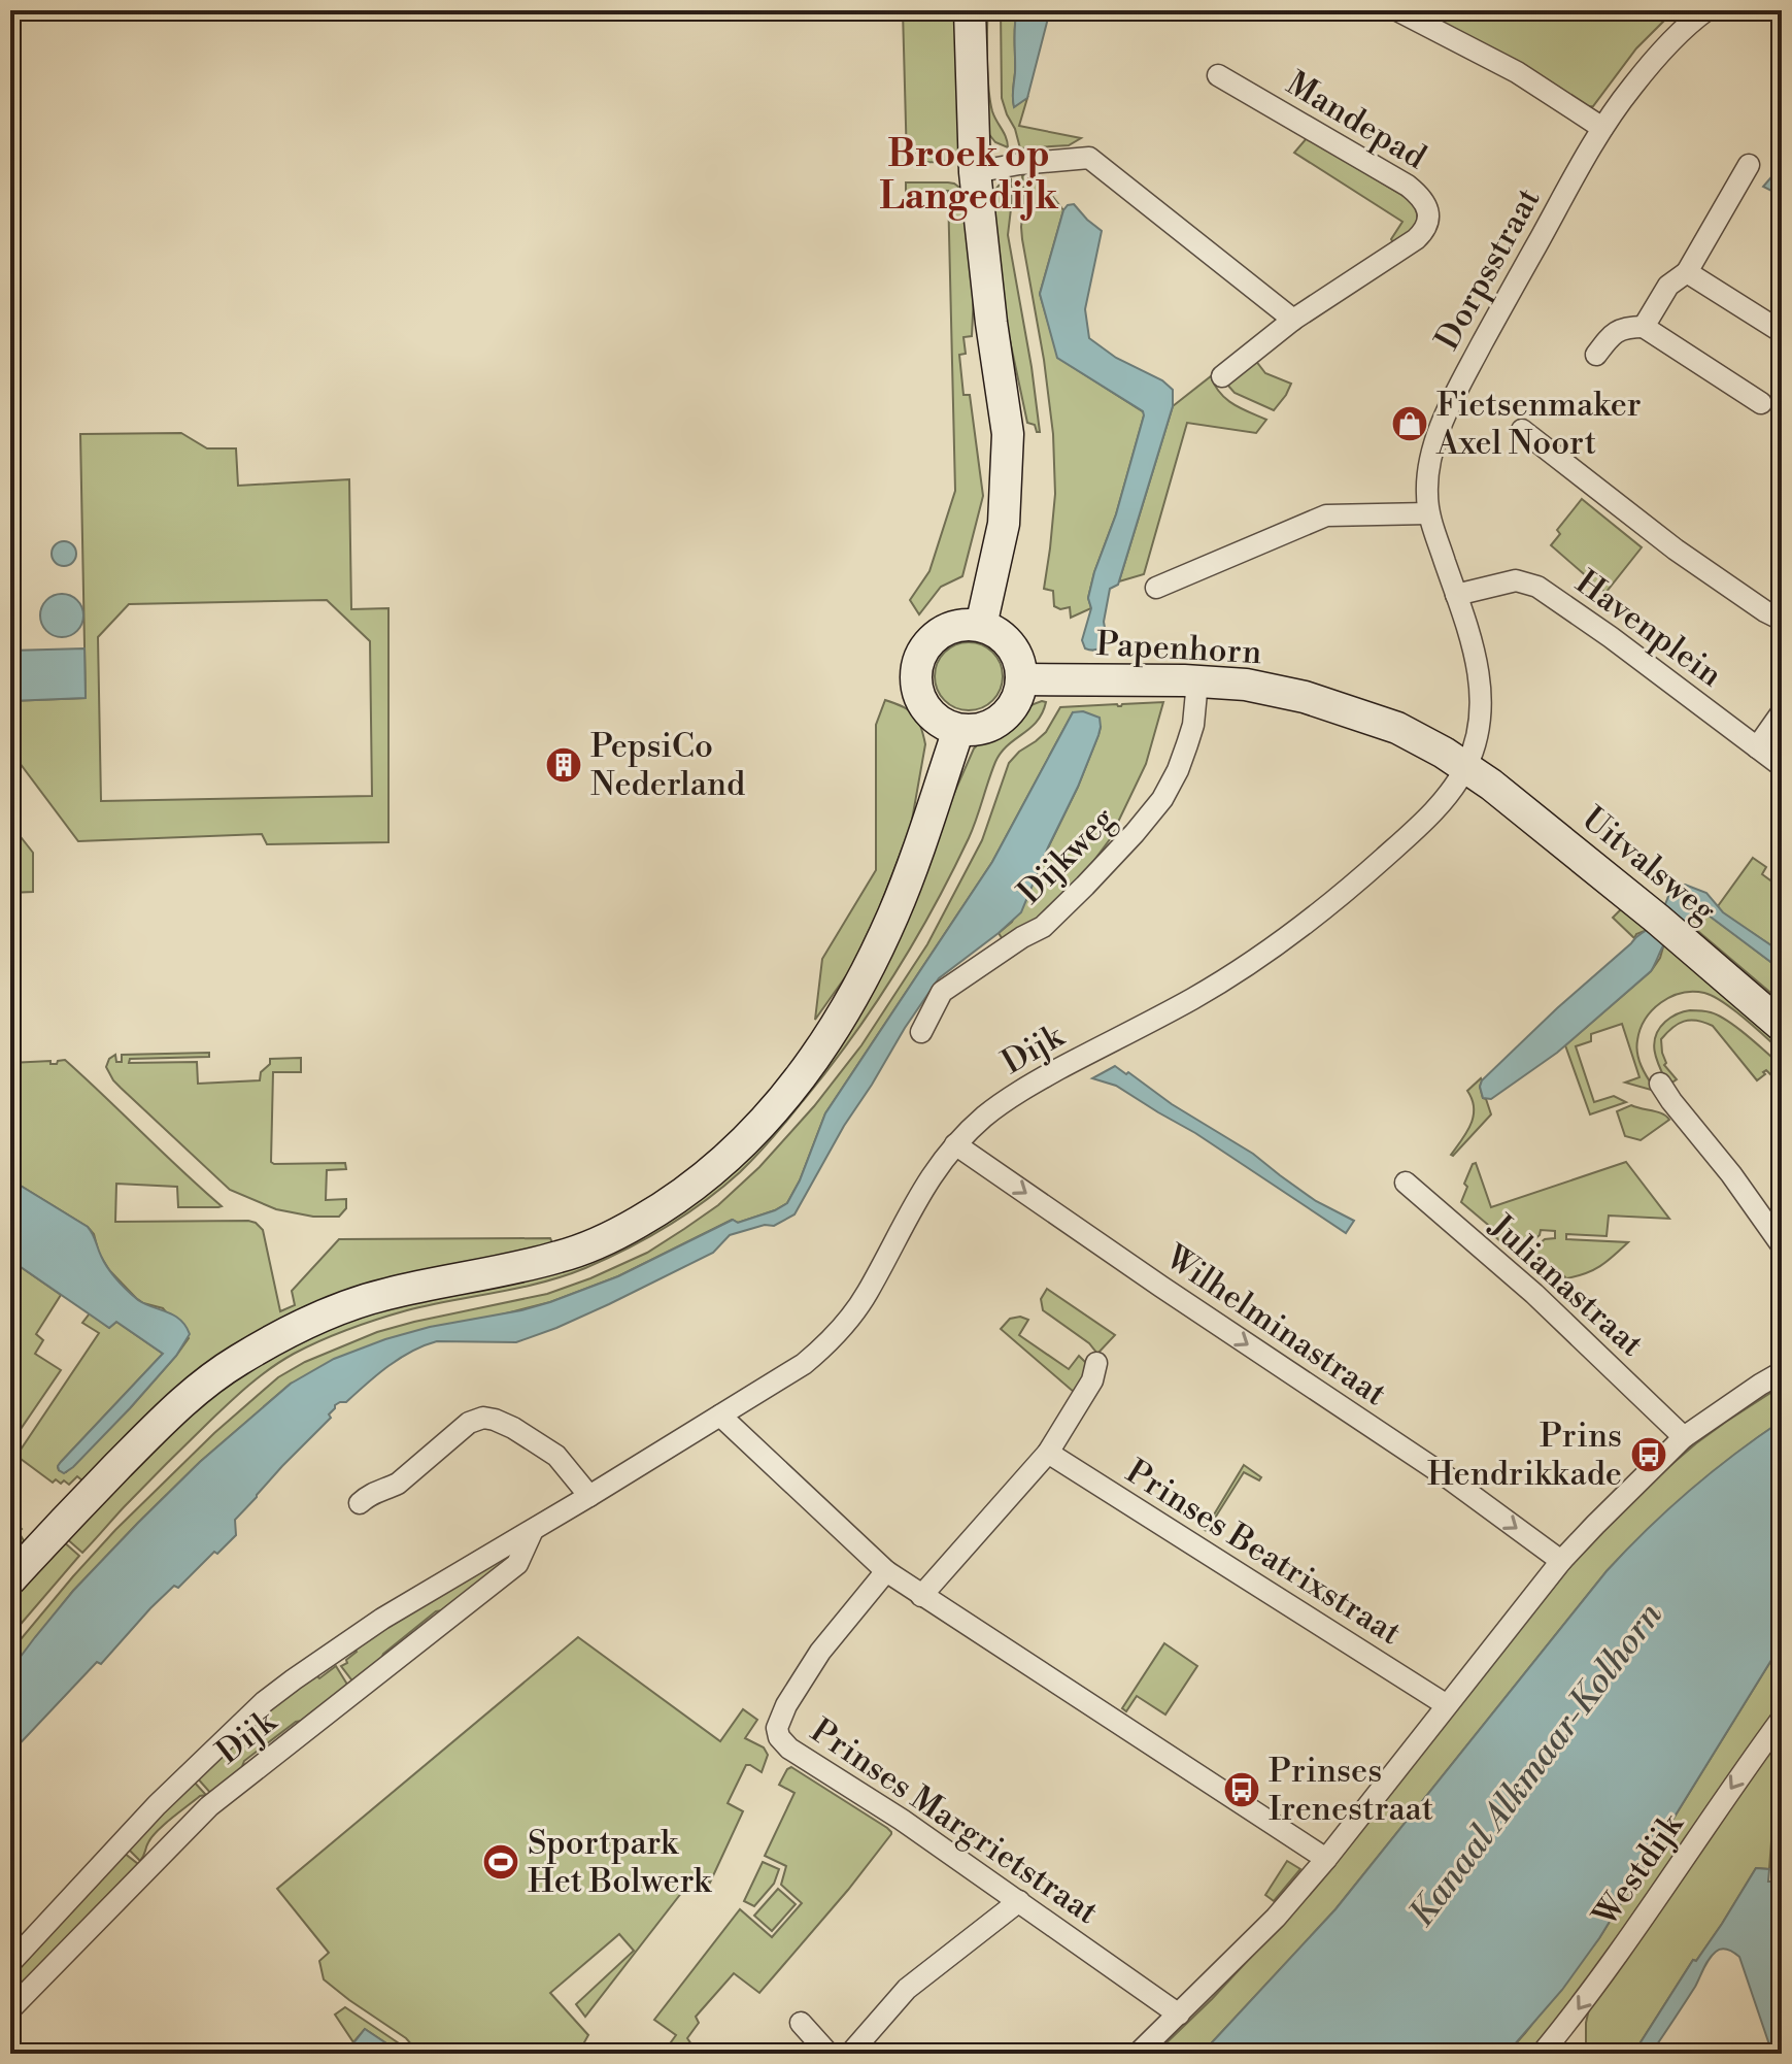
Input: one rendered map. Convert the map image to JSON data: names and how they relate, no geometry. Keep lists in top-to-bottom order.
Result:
{
  "streets": {
    "street": [
      "Mandepad",
      "Dorpsstraat",
      "Havenplein",
      "Papenhorn",
      "Dijkweg",
      "Uitvalsweg",
      "Dijk",
      "Julianastraat",
      "Wilhelminastraat",
      "Prinses Beatrixstraat",
      "Prinses Margrietstraat",
      "Westdijk"
    ]
  },
  "crossings": [
    ["Dorpsstraat", "Havenplein"],
    ["Dorpsstraat", "Dijk"],
    ["Havenplein", "Dijk"],
    ["Papenhorn", "Dijkweg"],
    ["Papenhorn", "Uitvalsweg"],
    ["Papenhorn", "Dijk"],
    ["Uitvalsweg", "Dijk"],
    ["Dijk", "Wilhelminastraat"]
  ],
  "one_way": ["Wilhelminastraat", "Westdijk"],
  "districts": ["Broek op Langedijk"],
  "water": ["Kanaal Alkmaar-Kolhorn"],
  "places": {
    "shop": ["Fietsenmaker Axel Noort"],
    "building": ["PepsiCo Nederland"],
    "bus stop": ["Prins Hendrikkade", "Prinses Irenestraat"],
    "sports": ["Sportpark Het Bolwerk"]
  }
}
